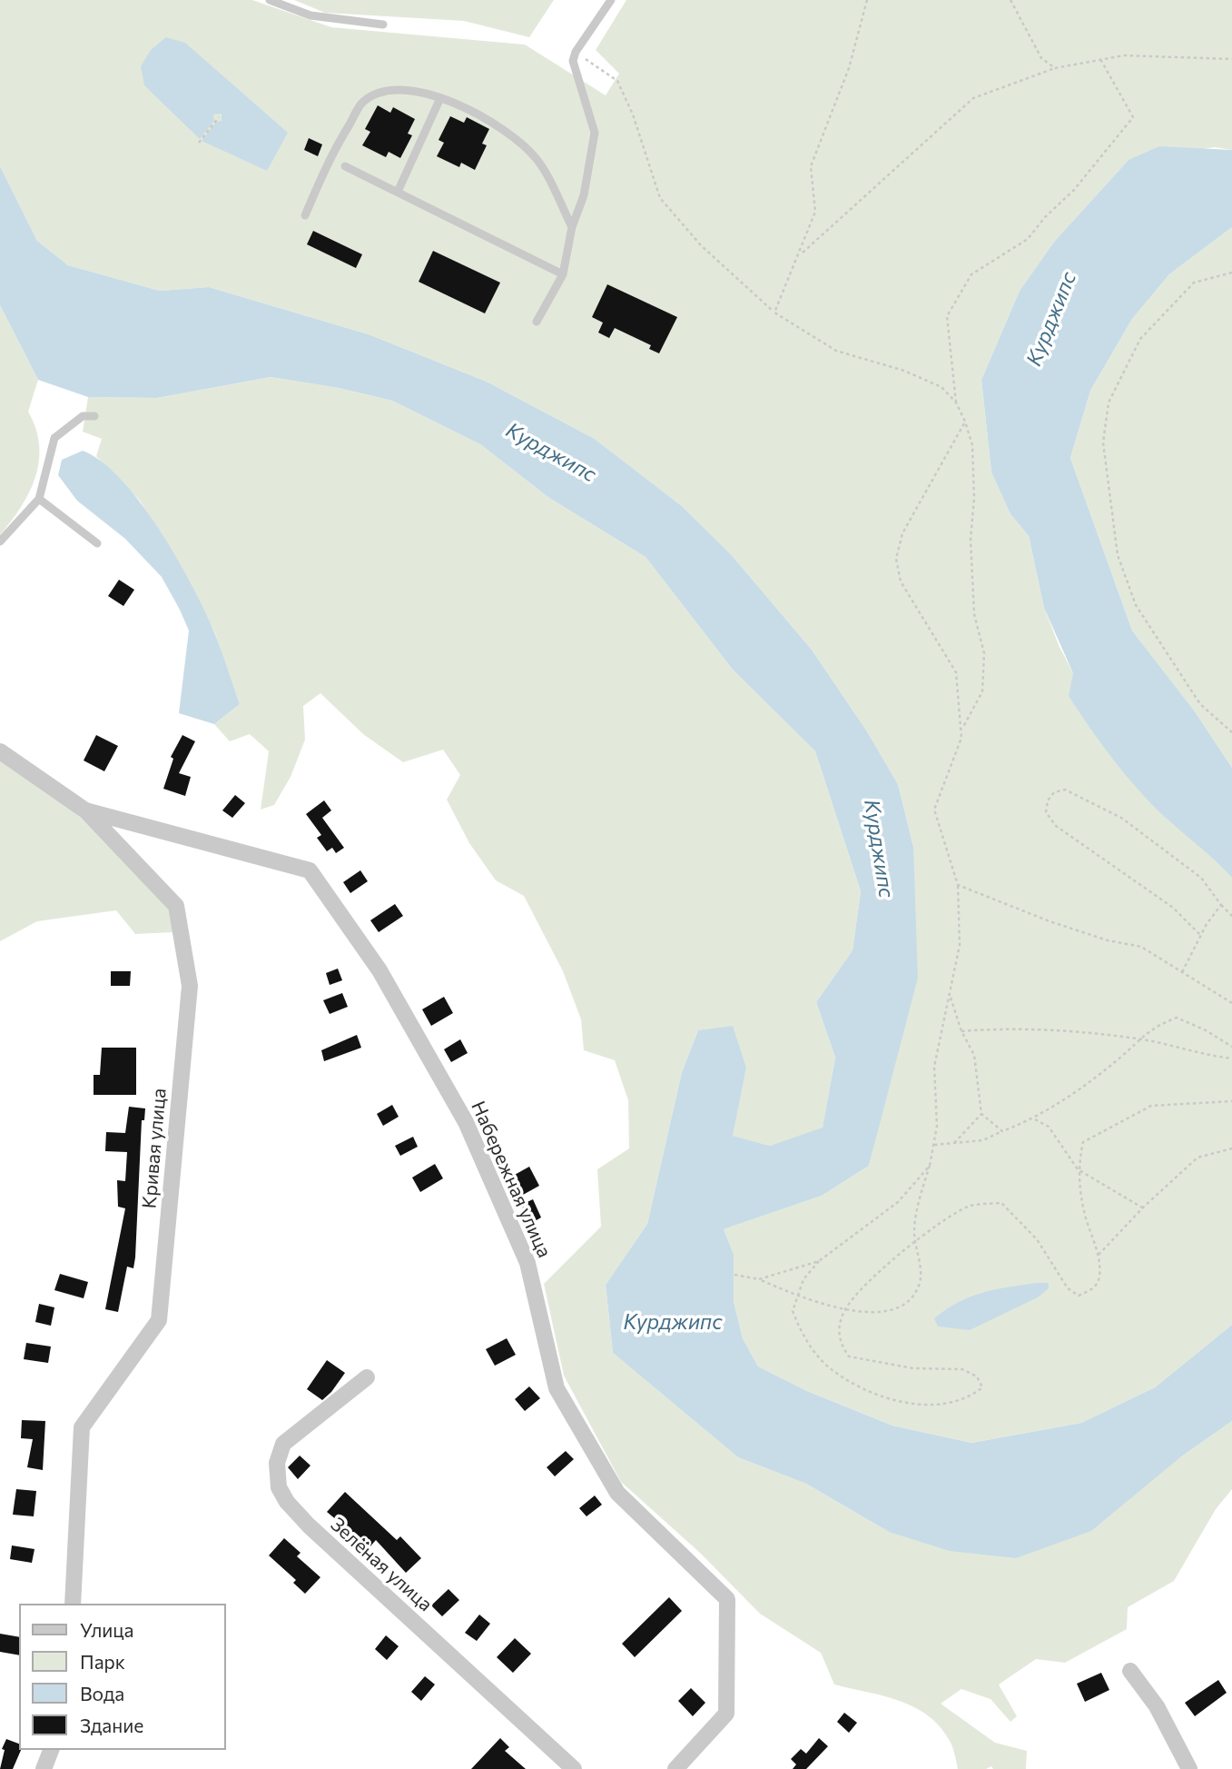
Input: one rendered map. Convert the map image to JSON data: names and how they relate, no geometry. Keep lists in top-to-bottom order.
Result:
{
  "streets": {
    "street": ["Кривая улица", "Набережная улица", "Зелёная улица"]
  },
  "crossings": [
    ["Кривая улица", "Набережная улица"]
  ],
  "water": ["Курджипс"],
  "legend": [
    "Улица",
    "Парк",
    "Вода",
    "Здание"
  ]
}
